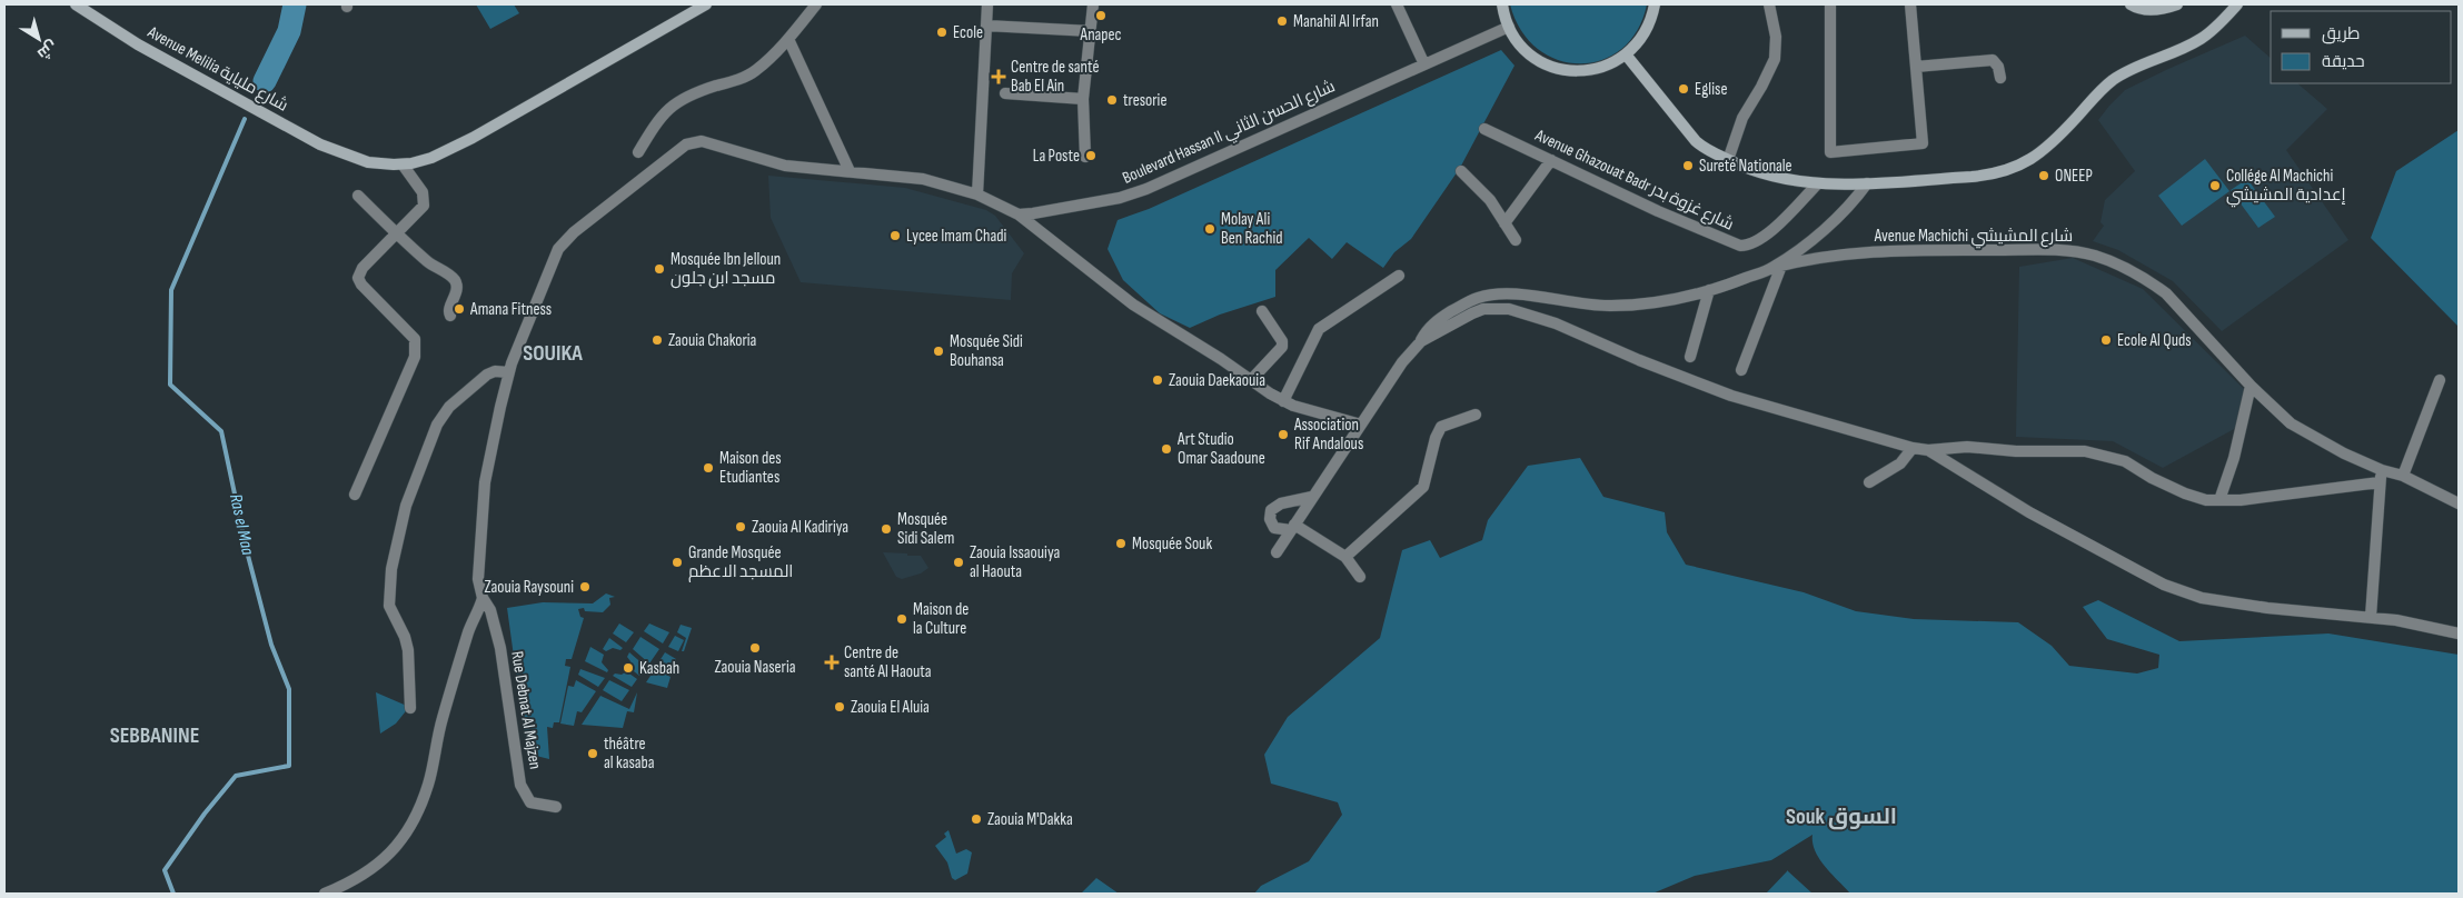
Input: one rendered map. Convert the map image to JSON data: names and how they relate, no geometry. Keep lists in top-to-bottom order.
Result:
{
  "streets": {
    "street": [
      "Avenue Melilia شارع ملياية",
      "Boulevard Hassan II شارع الحسن الثاني",
      "Avenue Ghazouat Badr شارع غزوة بدر",
      "Avenue Machichi شارع المشيشي",
      "Rue Debnat Al Majzen"
    ]
  },
  "crossings": [
    ["Boulevard Hassan II شارع الحسن الثاني", "Rue Debnat Al Majzen"]
  ],
  "districts": ["SOUIKA", "SEBBANINE", "Souk السوق"],
  "water": ["Ras el Maa"],
  "places": {
    "other": [
      "Anapec",
      "Manahil Al Irfan",
      "Ecole",
      "Eglise",
      "tresorie",
      "La Poste",
      "Sureté Nationale",
      "ONEEP",
      "Collége Al Machichi إعدادية المشيشي",
      "Molay Ali Ben Rachid",
      "Lycee Imam Chadi",
      "Mosquée Ibn Jelloun مسجد ابن جلون",
      "Amana Fitness",
      "Zaouia Chakoria",
      "Ecole Al Quds",
      "Mosquée Sidi Bouhansa",
      "Zaouia Daekaouia",
      "Association Rif Andalous",
      "Art Studio Omar Saadoune",
      "Maison des Etudiantes",
      "Zaouia Al Kadiriya",
      "Mosquée Sidi Salem",
      "Mosquée Souk",
      "Grande Mosquée المسجد الاعظم",
      "Zaouia Issaouiya al Haouta",
      "Zaouia Raysouni",
      "Maison de la Culture",
      "Zaouia Naseria",
      "Kasbah",
      "Zaouia El Aluia",
      "théâtre al kasaba",
      "Zaouia M'Dakka"
    ],
    "health": ["Centre de santé Bab El Ain", "Centre de santé Al Haouta"]
  },
  "legend": ["طريق", "حديقة"],
  "north": "bottom right"
}
